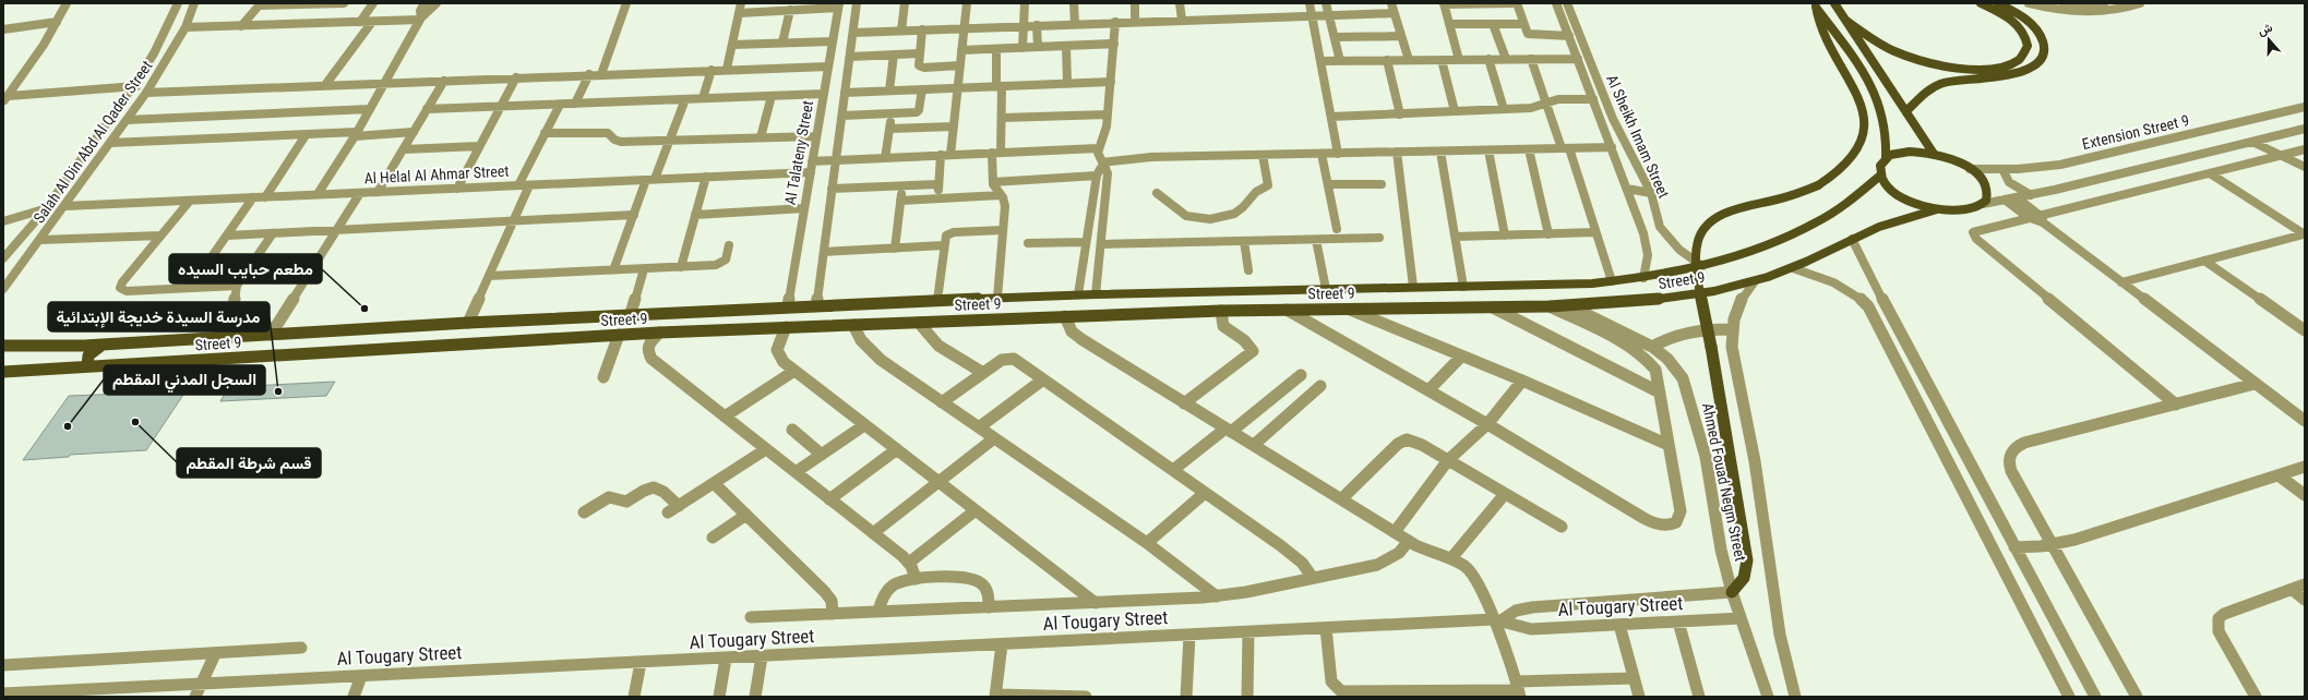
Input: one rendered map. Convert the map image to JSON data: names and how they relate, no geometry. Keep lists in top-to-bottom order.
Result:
{
  "streets": {
    "main road": ["Street 9"],
    "street": [
      "Extension Street 9",
      "Al Sheikh Imam Street",
      "Salah Al Din Abd Al Qader Street",
      "Al Talateny Street",
      "Al Helal Al Ahmar Street",
      "Ahmed Fouad Negm Street",
      "Al Tougary Street"
    ]
  },
  "crossings": [
    ["Al Sheikh Imam Street", "Street 9"],
    ["Salah Al Din Abd Al Qader Street", "Al Helal Al Ahmar Street"],
    ["Al Talateny Street", "Al Helal Al Ahmar Street"],
    ["Al Talateny Street", "Street 9"],
    ["Street 9", "Ahmed Fouad Negm Street"],
    ["Ahmed Fouad Negm Street", "Al Tougary Street"]
  ],
  "places": [
    "مطعم حبايب السيده",
    "مدرسة السيدة خديجة الإبتدائية",
    "قسم شرطة المقطم",
    "السجل المدني المقطم"
  ],
  "north": "top"
}
